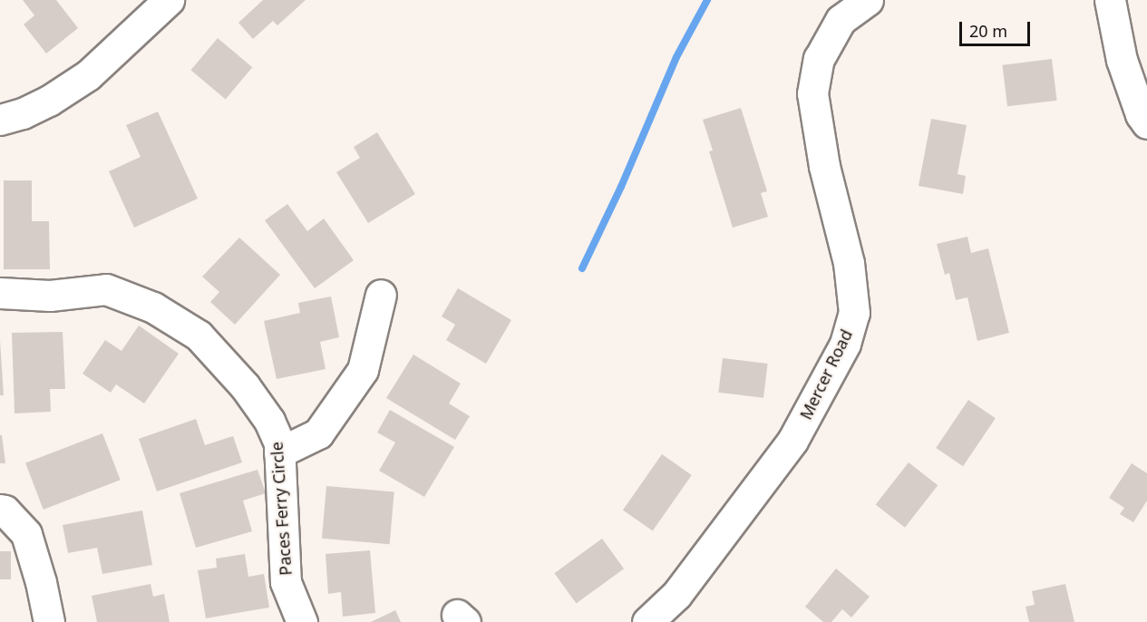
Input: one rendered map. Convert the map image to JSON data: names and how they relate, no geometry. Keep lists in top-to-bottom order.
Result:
{
  "streets": {
    "street": ["Mercer Road", "Paces Ferry Circle"]
  },
  "scale_bar": "20 m"
}
